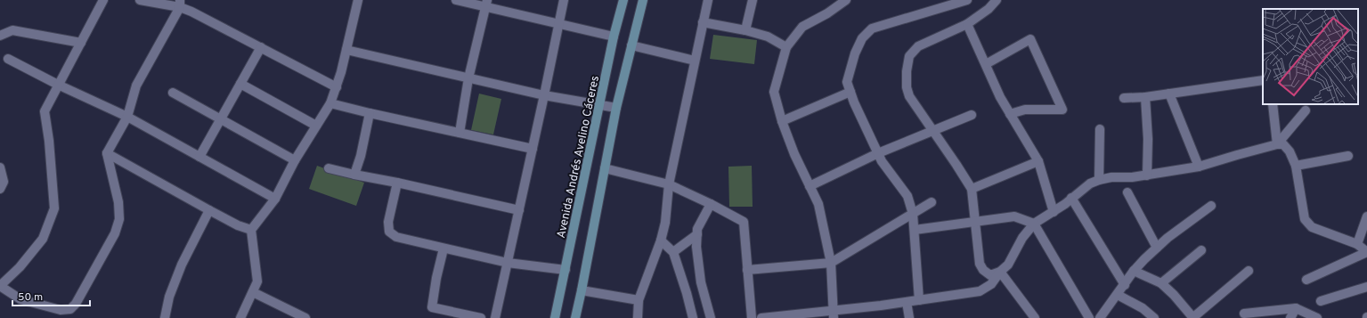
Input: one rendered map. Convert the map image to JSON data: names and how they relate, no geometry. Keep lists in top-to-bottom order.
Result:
{
  "streets": {
    "street": ["Avenida Andrés Avelino Cáceres"]
  },
  "scale_bar": "50 m"
}
